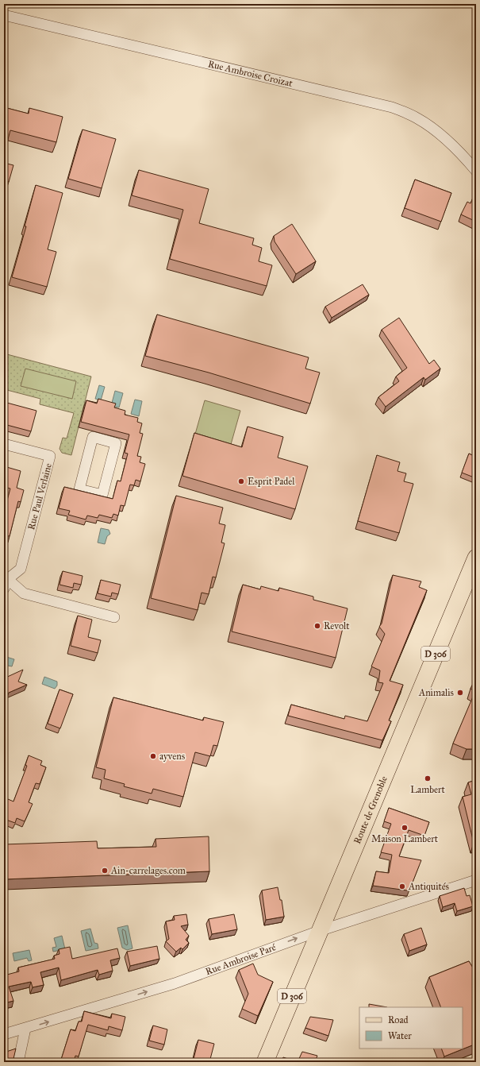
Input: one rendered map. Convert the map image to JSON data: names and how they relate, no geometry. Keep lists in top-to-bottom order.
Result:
{
  "streets": {
    "main road": ["D 306", "Route de Grenoble"],
    "street": ["Rue Ambroise Croizat", "Rue Paul Verlaine", "Rue Ambroise Paré"]
  },
  "crossings": [
    ["Route de Grenoble", "Rue Ambroise Paré"]
  ],
  "one_way": ["Rue Ambroise Paré"],
  "places": [
    "Esprit Padel",
    "Revolt",
    "Animalis",
    "ayvens",
    "Lambert",
    "Maison Lambert",
    "Ain-carrelages.com",
    "Antiquités"
  ],
  "legend": ["Road", "Water"]
}
